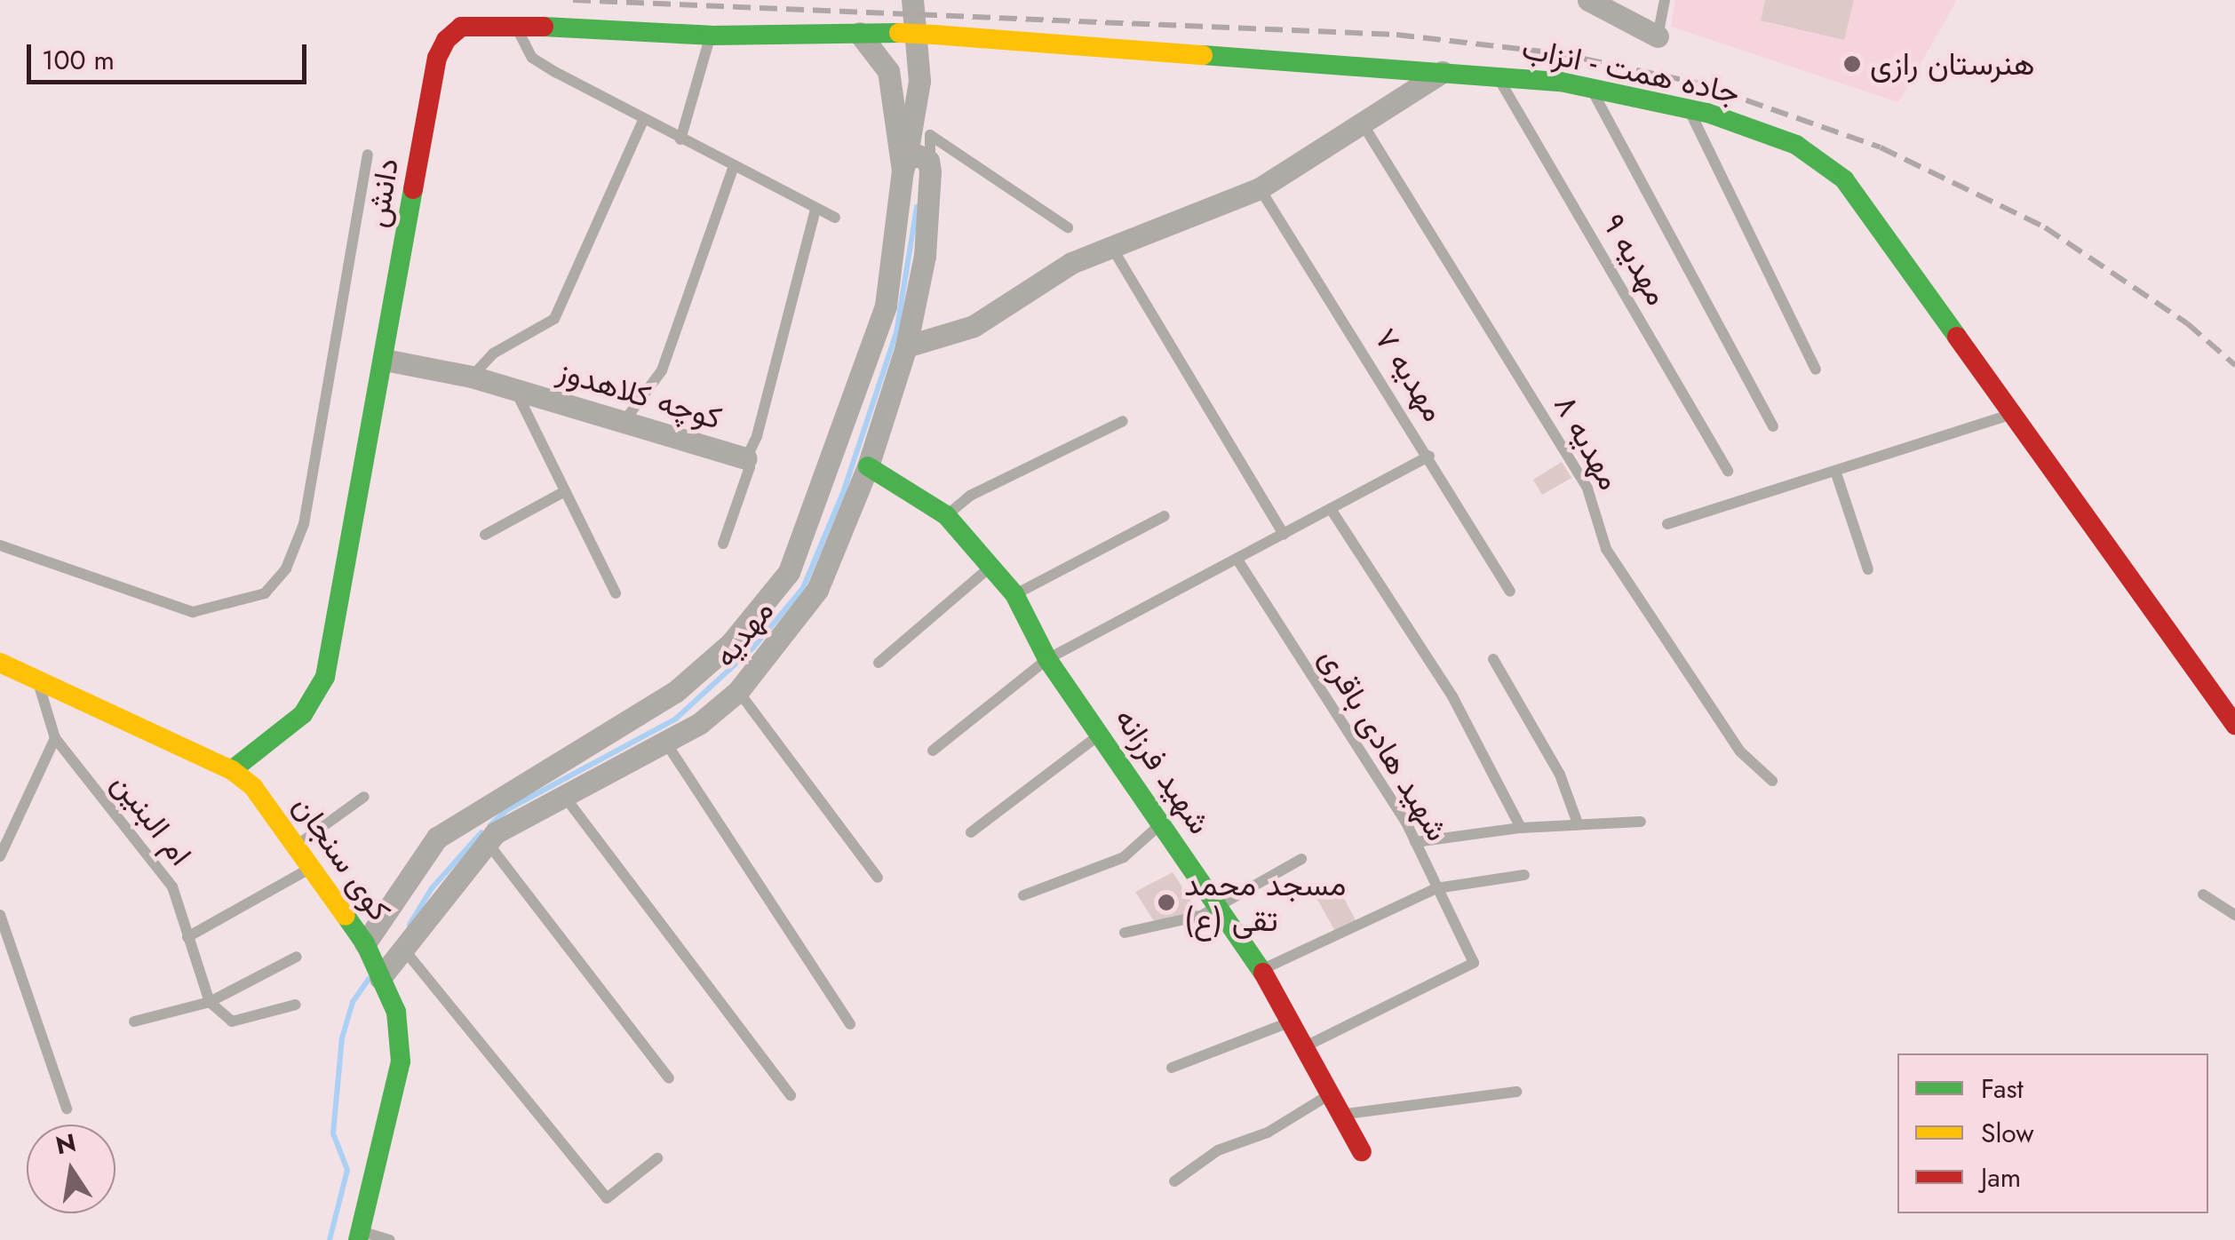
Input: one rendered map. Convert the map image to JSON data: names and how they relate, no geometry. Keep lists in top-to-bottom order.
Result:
{
  "streets": {
    "street": [
      "جاده همت - انزاب",
      "دانش",
      "کوچه کلاهدوز",
      "مهدیه",
      "شهید فرزانه",
      "کوی سنجان"
    ],
    "lane": [
      "مهدیه ۹",
      "مهدیه ۷",
      "مهدیه ۸",
      "شهید هادی باقری",
      "ام البنین"
    ]
  },
  "crossings": [
    ["جاده همت - انزاب", "دانش"],
    ["جاده همت - انزاب", "مهدیه ۹"],
    ["دانش", "کوچه کلاهدوز"],
    ["دانش", "کوی سنجان"],
    ["مهدیه", "شهید فرزانه"],
    ["مهدیه", "کوی سنجان"],
    ["شهید هادی باقری", "شهید فرزانه"]
  ],
  "places": ["هنرستان رازی", "مسجد محمد تقی (ع)"],
  "legend": ["Fast", "Slow", "Jam"],
  "scale_bar": "100 m",
  "north": "top"
}
